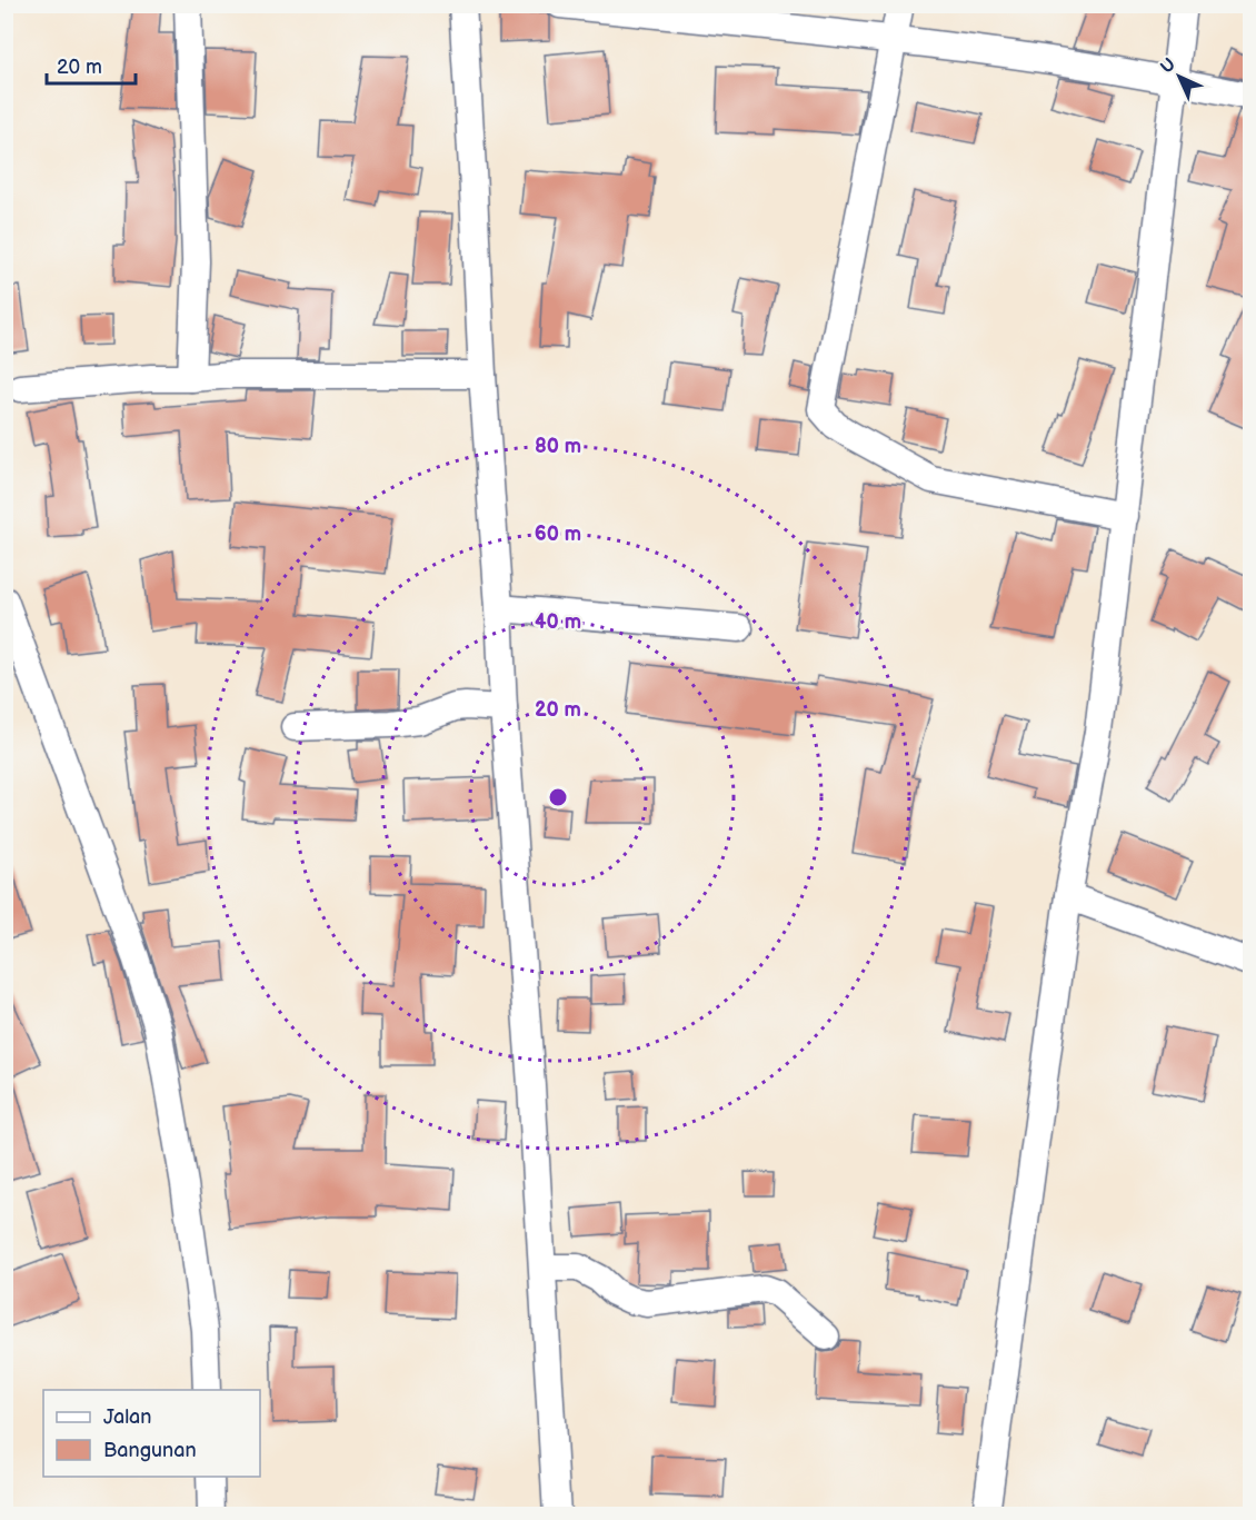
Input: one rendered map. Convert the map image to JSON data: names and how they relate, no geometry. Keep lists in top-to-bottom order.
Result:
{
  "legend": ["Jalan", "Bangunan"],
  "scale_bar": "20 m",
  "north": "top left",
  "rings": [
    "80 m",
    "60 m",
    "40 m",
    "20 m"
  ]
}
